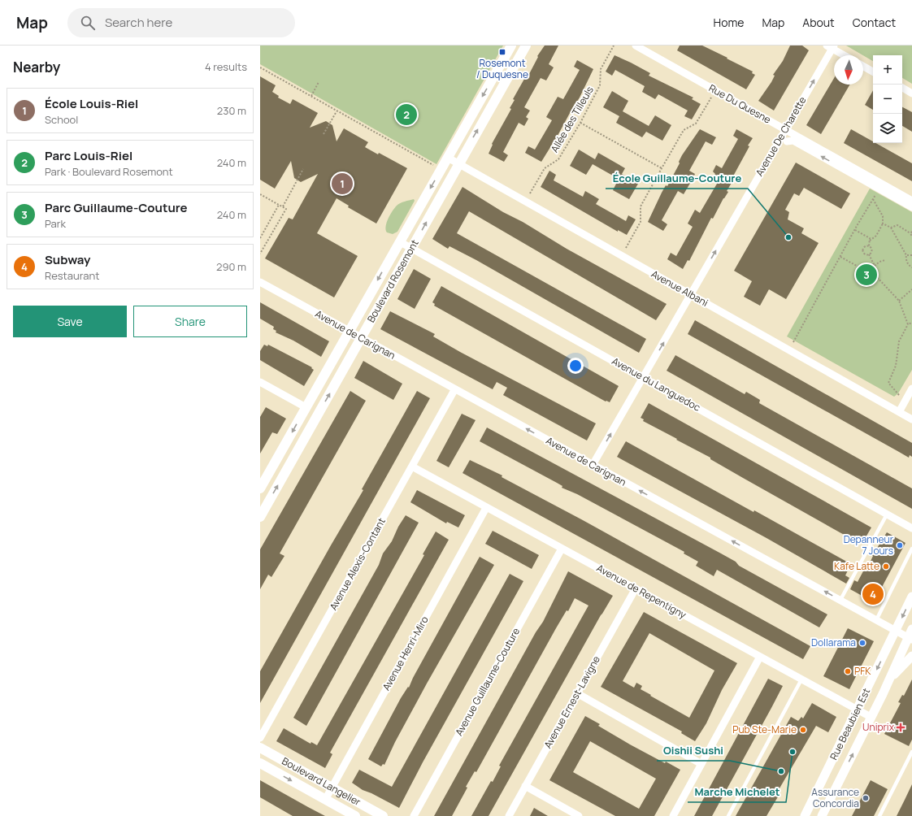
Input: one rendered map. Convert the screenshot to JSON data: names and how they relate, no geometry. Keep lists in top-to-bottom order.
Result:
{
  "streets": {
    "main road": ["Boulevard Rosemont", "Boulevard Langelier"],
    "street": [
      "Rue Du Quesne",
      "Avenue De Charette",
      "Avenue Albani",
      "Avenue de Carignan",
      "Avenue du Languedoc",
      "Avenue Alexis-Contant",
      "Avenue de Repentigny",
      "Avenue Henri-Miro",
      "Avenue Guillaume-Couture",
      "Avenue Ernest-Lavigne",
      "Rue Beaubien Est"
    ],
    "path": ["Allée des Tilleuls"]
  },
  "crossings": [
    ["Rue Du Quesne", "Avenue De Charette"],
    ["Avenue De Charette", "Avenue Albani"],
    ["Avenue De Charette", "Avenue de Carignan"],
    ["Avenue De Charette", "Avenue du Languedoc"],
    ["Boulevard Rosemont", "Avenue Albani"],
    ["Boulevard Rosemont", "Avenue de Carignan"],
    ["Boulevard Rosemont", "Avenue du Languedoc"],
    ["Avenue de Carignan", "Avenue Alexis-Contant"],
    ["Avenue de Carignan", "Rue Beaubien Est"],
    ["Avenue Alexis-Contant", "Avenue de Repentigny"],
    ["Avenue de Repentigny", "Avenue Henri-Miro"],
    ["Avenue de Repentigny", "Avenue Guillaume-Couture"],
    ["Avenue de Repentigny", "Avenue Ernest-Lavigne"],
    ["Avenue de Repentigny", "Rue Beaubien Est"],
    ["Avenue Henri-Miro", "Boulevard Langelier"]
  ],
  "one_way": ["Avenue De Charette", "Avenue de Carignan"],
  "places": {
    "transit": ["Rosemont / Duquesne"],
    "other": [
      "École Guillaume-Couture",
      "Depanneur 7 Jours",
      "Kafe Latte",
      "Dollarama",
      "PFK",
      "Pub Ste-Marie",
      "Marche Michelet",
      "Oishii Sushi",
      "Assurance Concordia"
    ],
    "health": ["Uniprix"]
  },
  "north": "bottom",
  "page": {
    "header": "Map",
    "search": "Search here",
    "nav": [
      "Home",
      "Map",
      "About",
      "Contact"
    ],
    "heading": ["Nearby", "4 results"],
    "map_buttons": ["+", "−"],
    "list": [
      {
        "mark": "1",
        "name": "École Louis-Riel",
        "note": "School",
        "value": "230 m"
      },
      {
        "mark": "2",
        "name": "Parc Louis-Riel",
        "note": "Park · Boulevard Rosemont",
        "value": "240 m"
      },
      {
        "mark": "3",
        "name": "Parc Guillaume-Couture",
        "note": "Park",
        "value": "240 m"
      },
      {
        "mark": "4",
        "name": "Subway",
        "note": "Restaurant",
        "value": "290 m"
      }
    ],
    "pins": [
      "2",
      "1",
      "3",
      "4"
    ],
    "buttons": ["Save", "Share"]
  }
}
